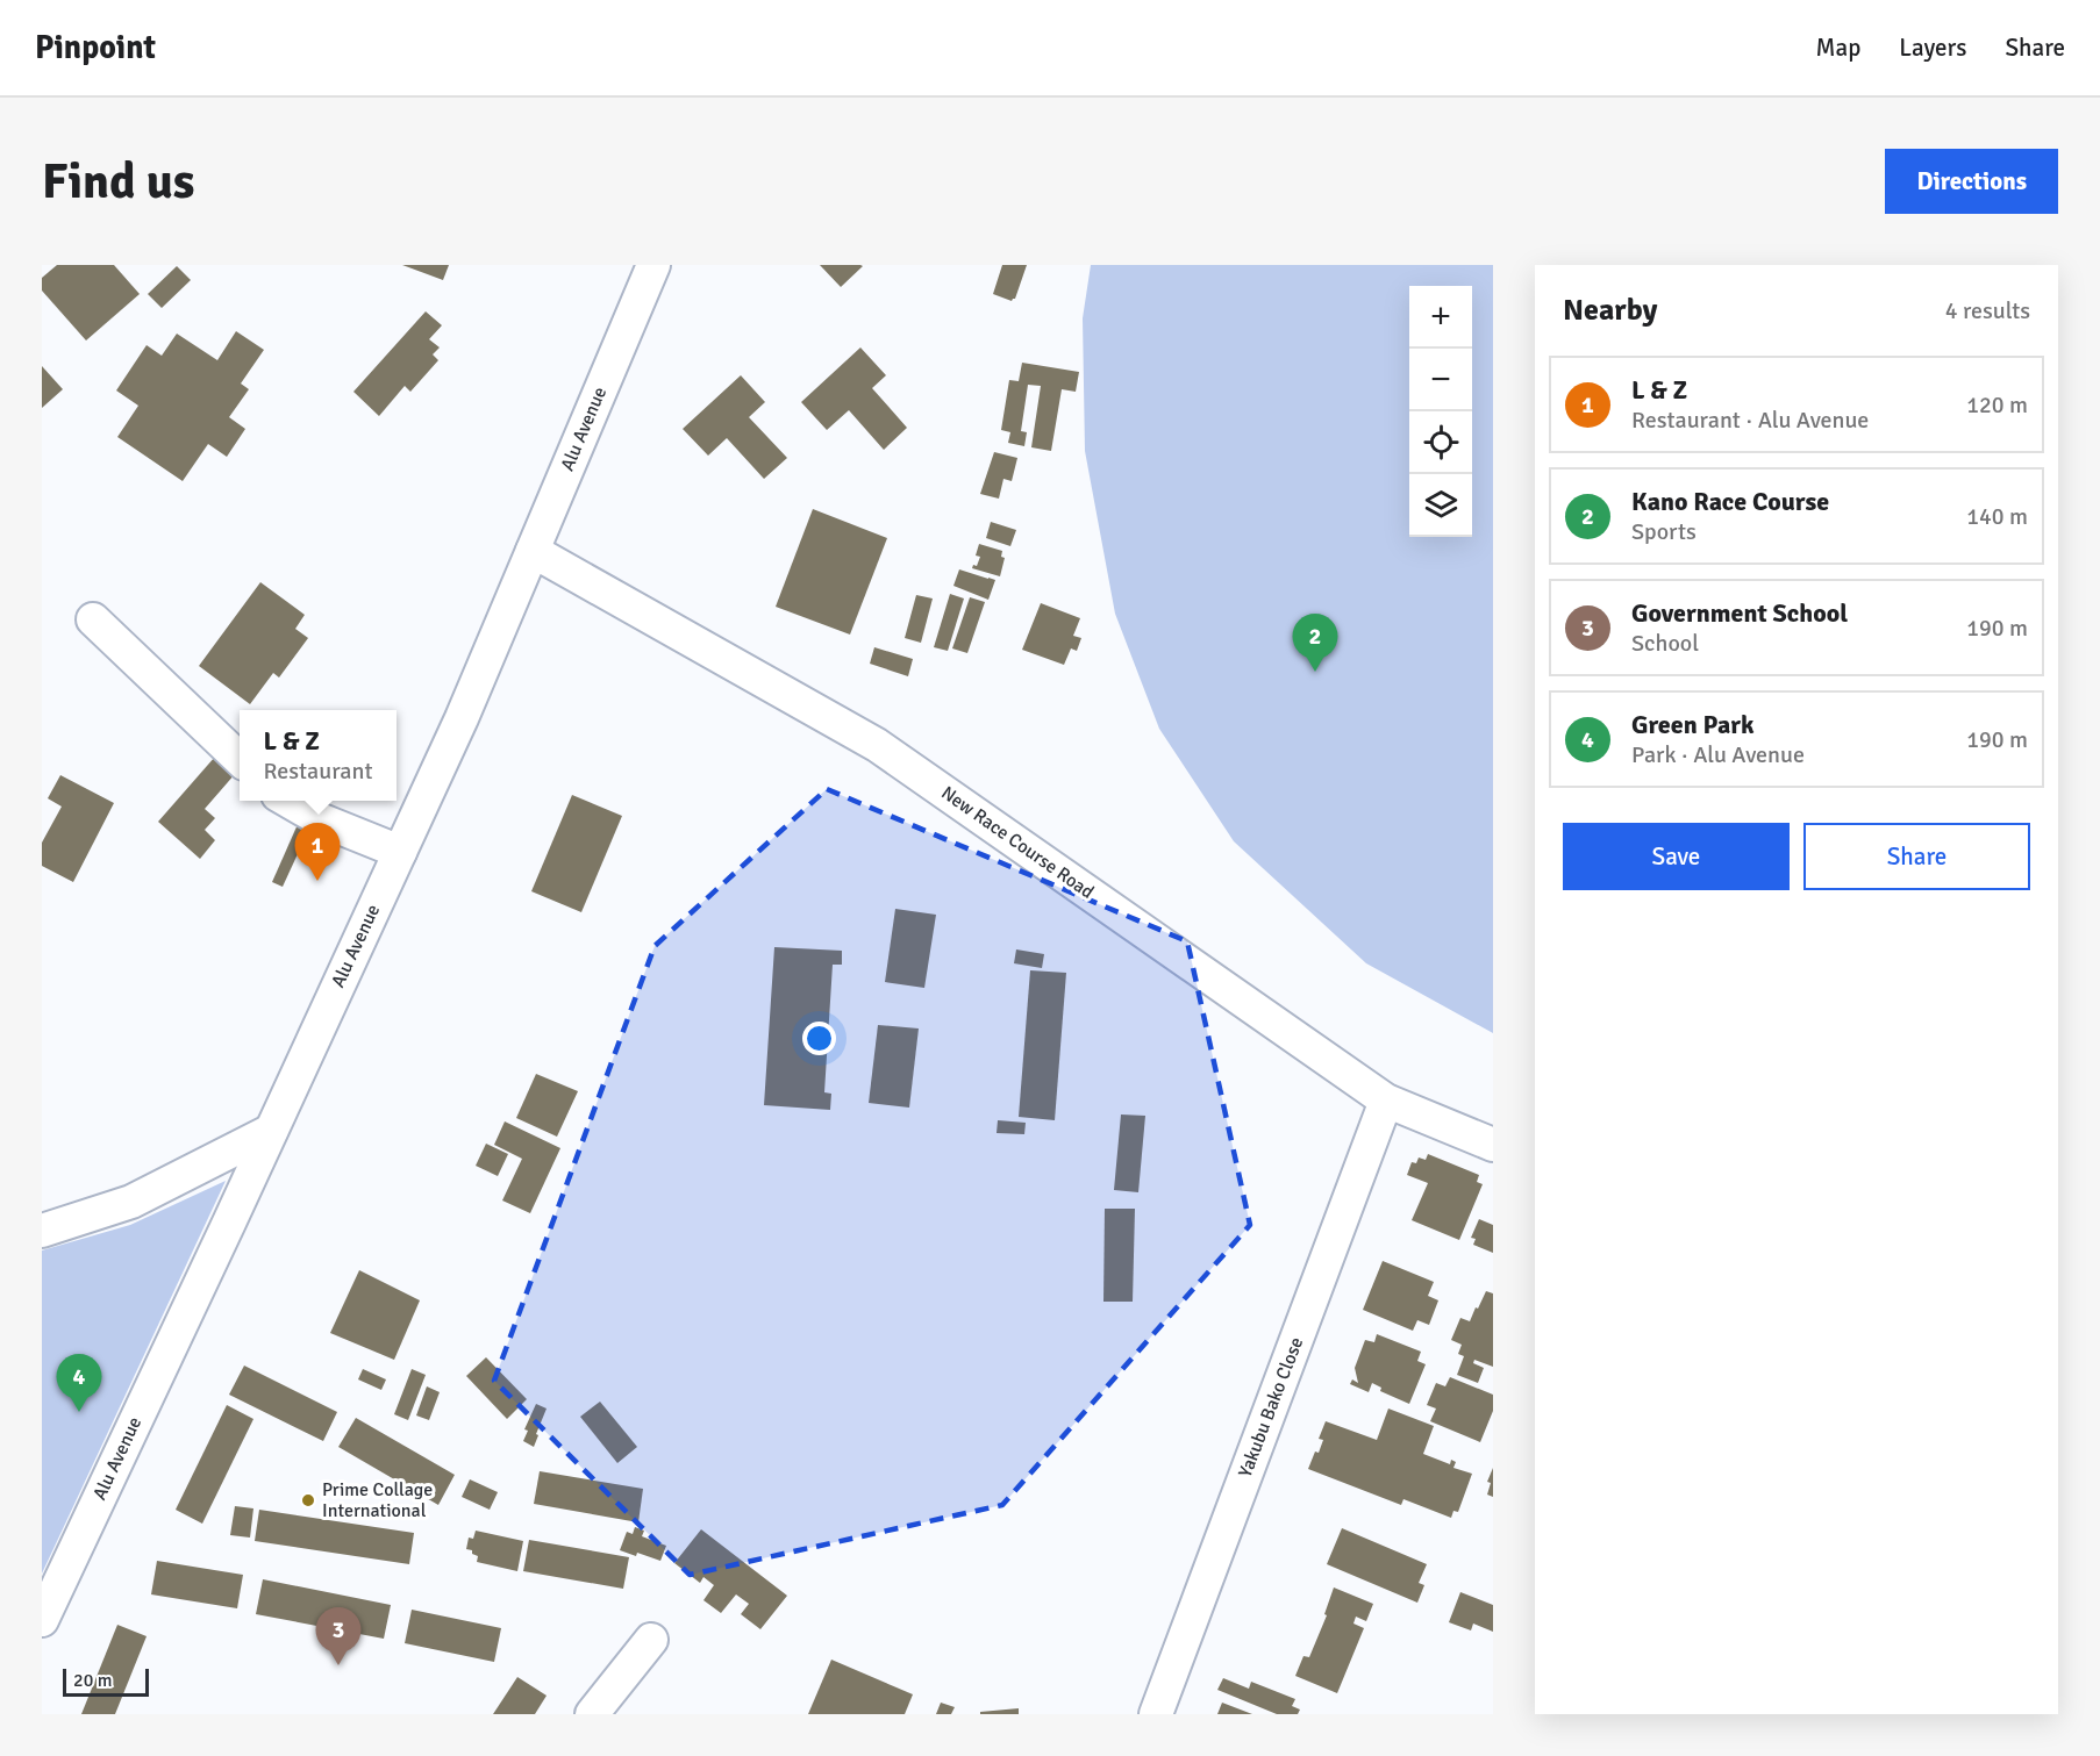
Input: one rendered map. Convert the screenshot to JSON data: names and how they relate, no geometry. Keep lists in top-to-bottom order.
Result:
{
  "streets": {
    "street": ["Alu Avenue", "New Race Course Road", "Yakubu Bako Close"]
  },
  "crossings": [
    ["Alu Avenue", "New Race Course Road"],
    ["New Race Course Road", "Yakubu Bako Close"]
  ],
  "places": ["Prime Collage International"],
  "scale_bar": "20 m",
  "page": {
    "header": "Pinpoint",
    "nav": ["Map", "Layers", "Share"],
    "buttons": [
      "Directions",
      ["Save", "Share"]
    ],
    "title": "Find us",
    "heading": ["Nearby", "4 results"],
    "map_buttons": ["+", "−"],
    "list": [
      {
        "mark": "1",
        "name": "L & Z",
        "note": "Restaurant · Alu Avenue",
        "value": "120 m"
      },
      {
        "mark": "2",
        "name": "Kano Race Course",
        "note": "Sports",
        "value": "140 m"
      },
      {
        "mark": "3",
        "name": "Government School",
        "note": "School",
        "value": "190 m"
      },
      {
        "mark": "4",
        "name": "Green Park",
        "note": "Park · Alu Avenue",
        "value": "190 m"
      }
    ],
    "pins": [
      "2",
      "1",
      "4",
      "3"
    ],
    "popup": ["L & Z", "Restaurant"],
    "scale": "20 m"
  }
}
